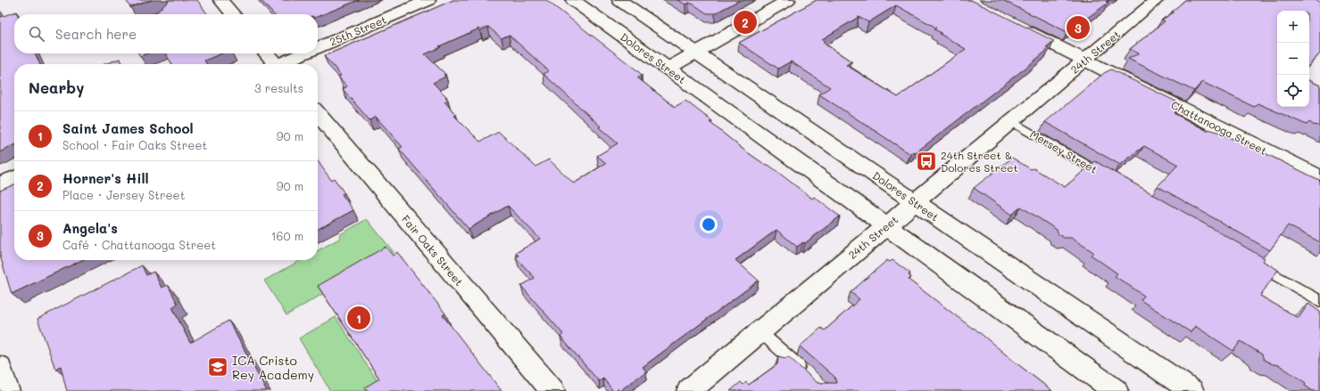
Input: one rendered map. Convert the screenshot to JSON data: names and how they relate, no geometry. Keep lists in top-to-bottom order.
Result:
{
  "streets": {
    "street": [
      "25th Street",
      "24th Street",
      "Dolores Street",
      "Chattanooga Street",
      "Fair Oaks Street"
    ],
    "lane": ["Mersey Street"]
  },
  "crossings": [
    ["24th Street", "Dolores Street"],
    ["24th Street", "Chattanooga Street"],
    ["24th Street", "Mersey Street"]
  ],
  "places": {
    "bus stop": ["24th Street & Dolores Street"],
    "school or university": ["ICA Cristo Rey Academy"]
  },
  "page": {
    "pins": ["2", "3", "1"],
    "map_buttons": ["+", "−"],
    "search": "Search here",
    "heading": ["Nearby", "3 results"],
    "list": [
      {
        "mark": "1",
        "name": "Saint James School",
        "note": "School · Fair Oaks Street",
        "value": "90 m"
      },
      {
        "mark": "2",
        "name": "Horner's Hill",
        "note": "Place · Jersey Street",
        "value": "90 m"
      },
      {
        "mark": "3",
        "name": "Angela's",
        "note": "Café · Chattanooga Street",
        "value": "160 m"
      }
    ]
  }
}
